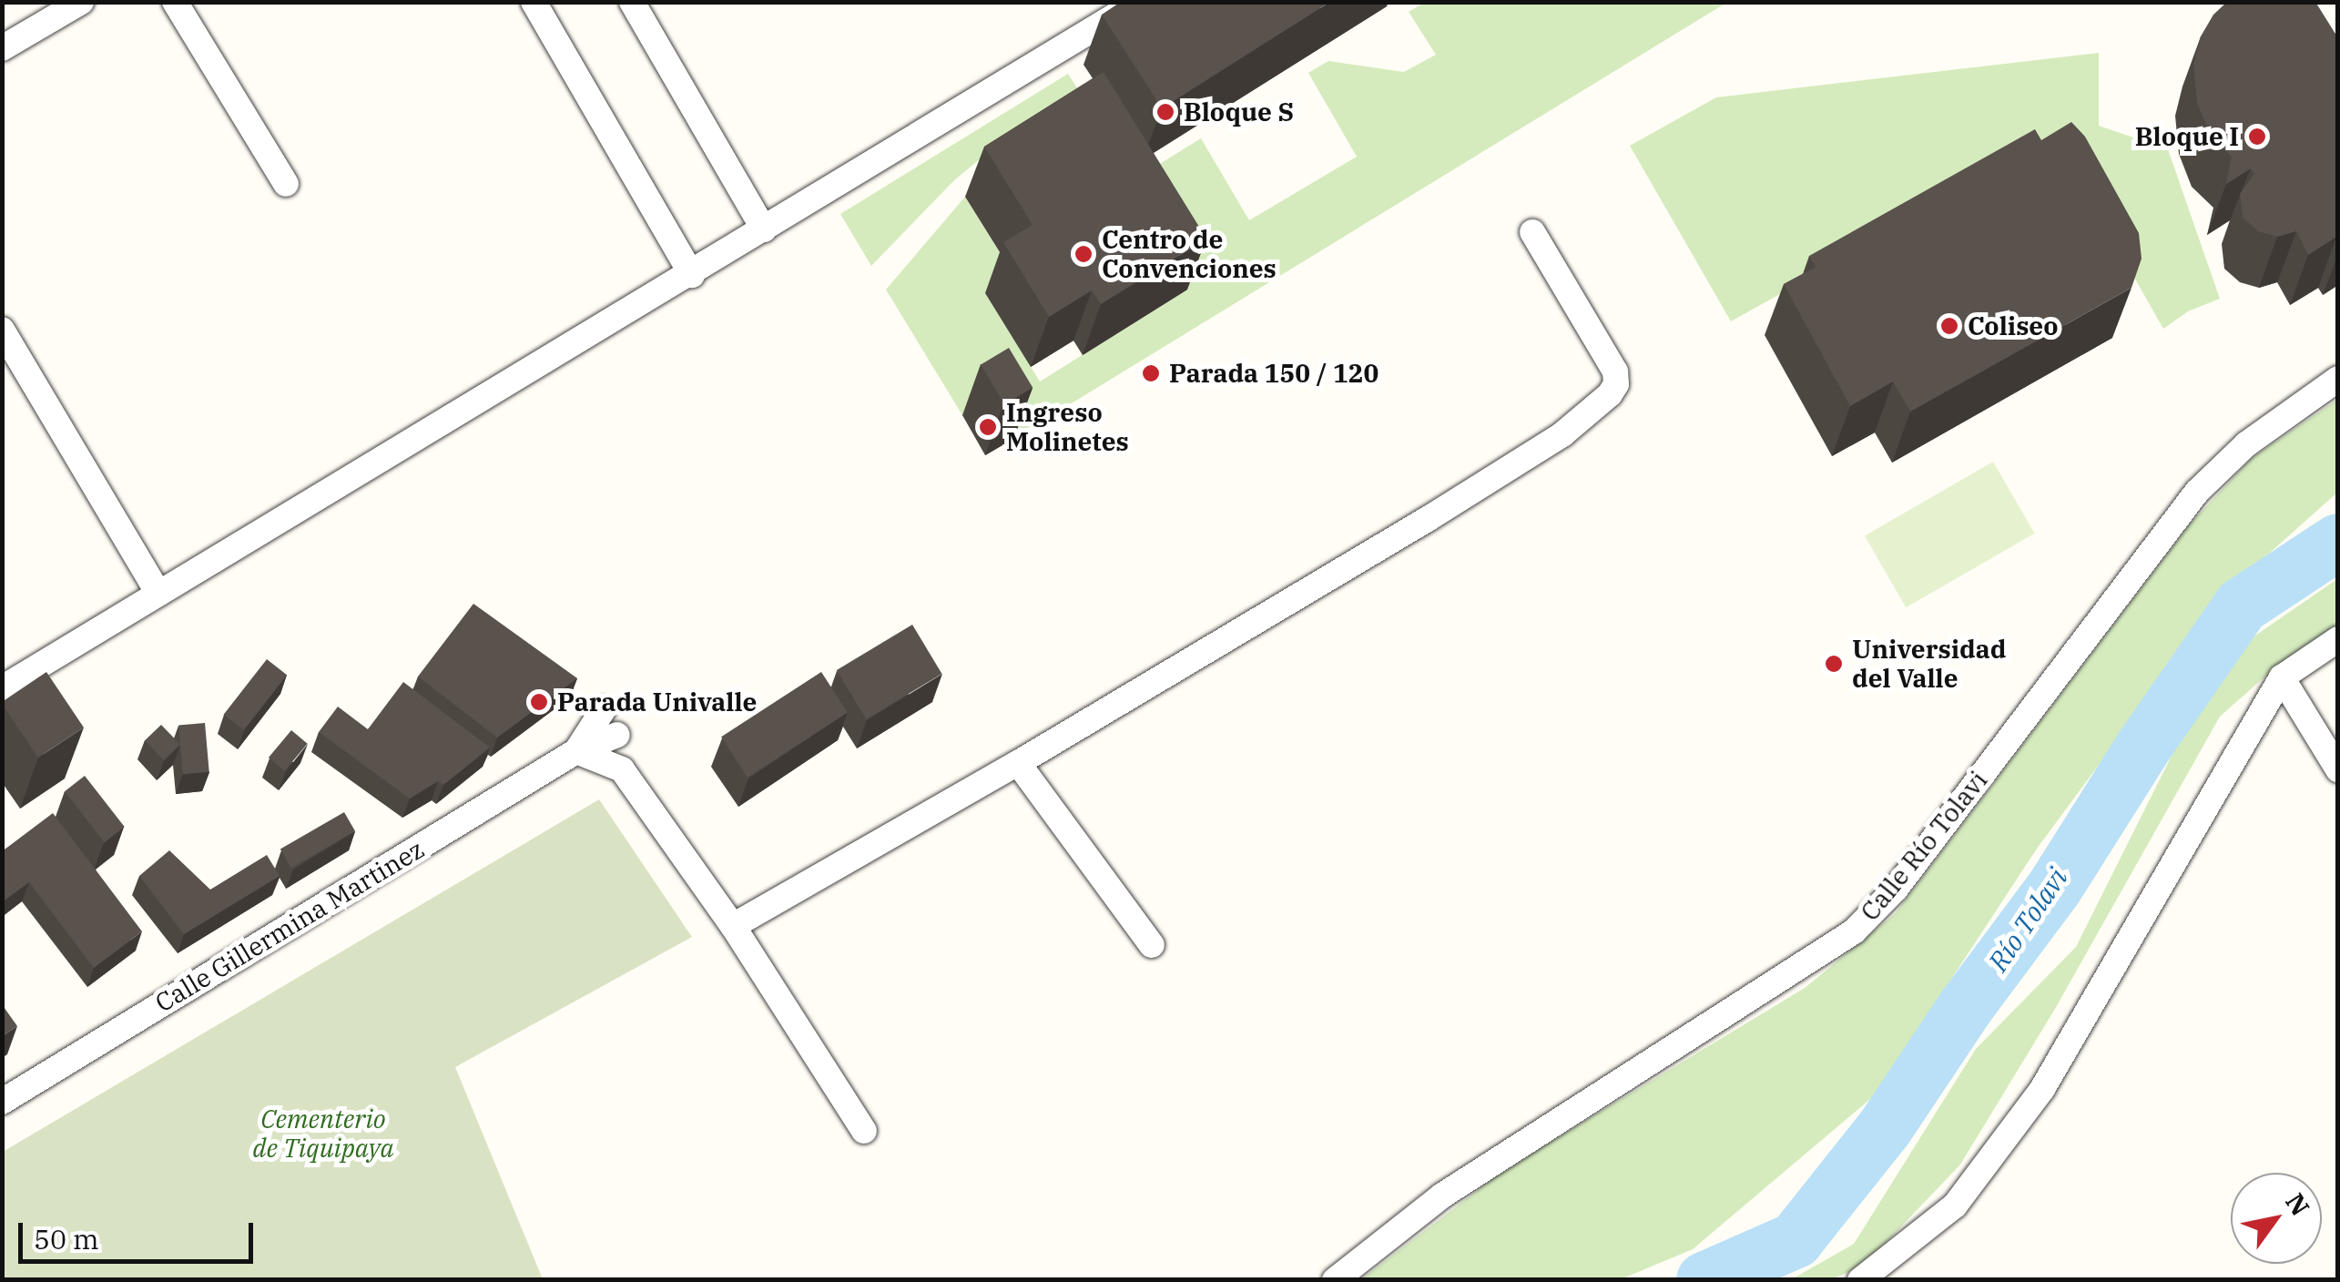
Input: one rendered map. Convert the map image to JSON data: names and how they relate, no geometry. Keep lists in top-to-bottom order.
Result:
{
  "streets": {
    "street": ["Calle Río Tolavi", "Calle Gillermina Martinez"]
  },
  "water": ["Río Tolavi"],
  "parks": ["Cementerio de Tiquipaya"],
  "places": [
    "Bloque S",
    "Bloque I",
    "Centro de Convenciones",
    "Coliseo",
    "Parada 150 / 120",
    "Ingreso Molinetes",
    "Universidad del Valle",
    "Parada Univalle"
  ],
  "scale_bar": "50 m",
  "north": "top right"
}
